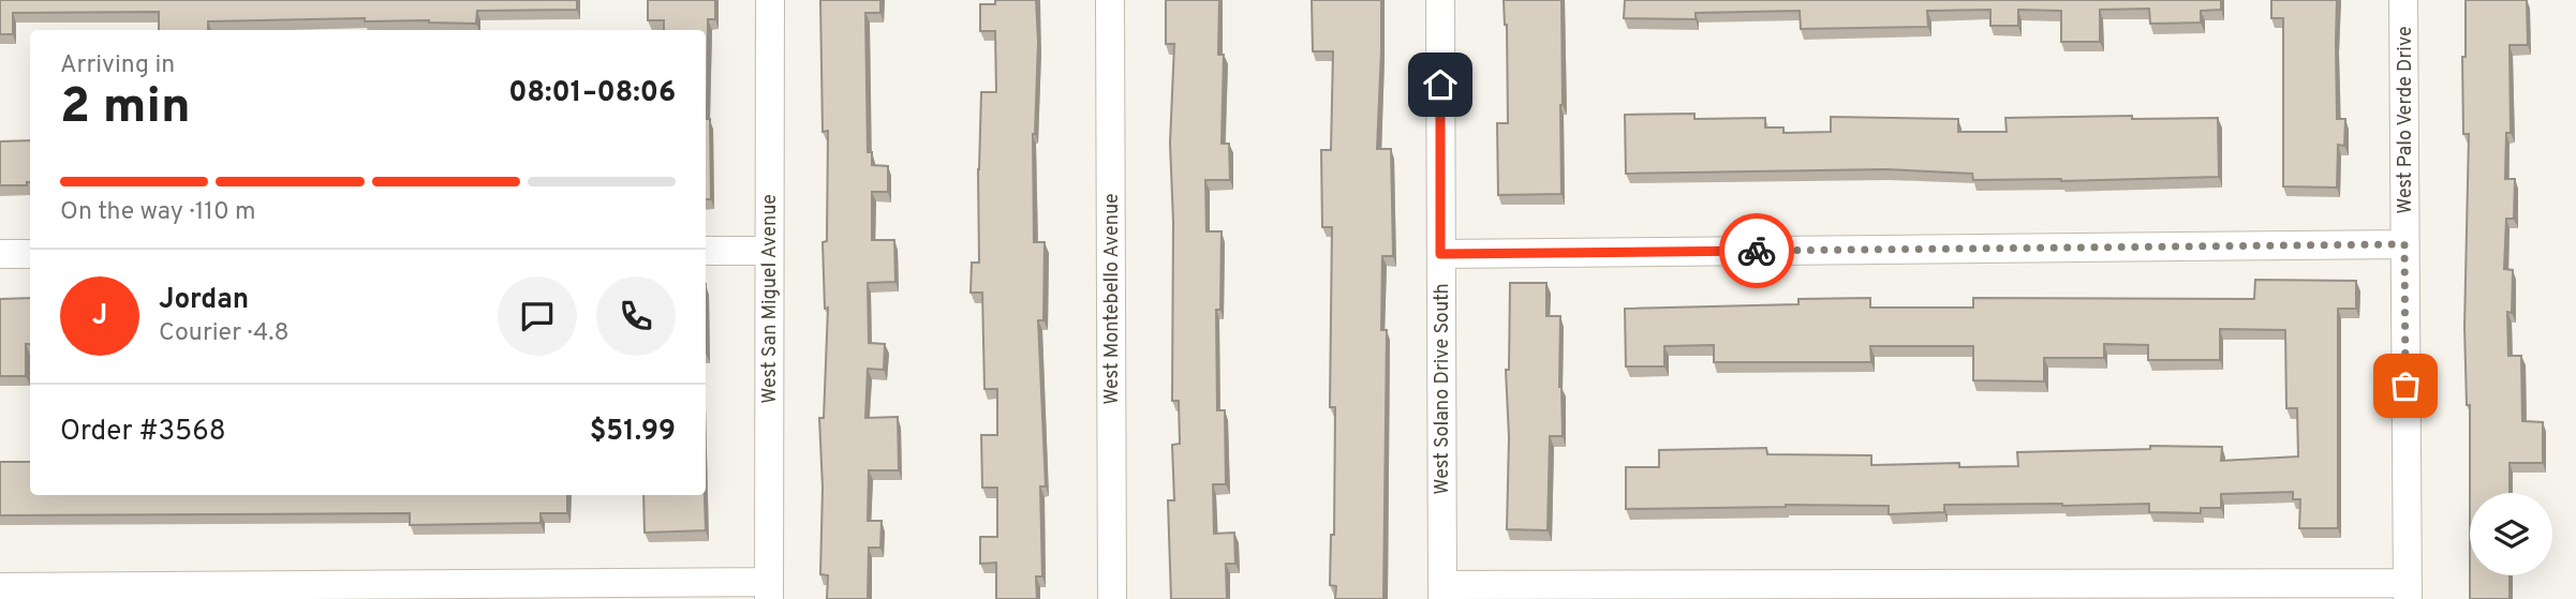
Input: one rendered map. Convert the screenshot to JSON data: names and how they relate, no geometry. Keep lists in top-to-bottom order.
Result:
{
  "streets": {
    "street": [
      "West Palo Verde Drive",
      "West San Miguel Avenue",
      "West Montebello Avenue",
      "West Solano Drive South"
    ]
  },
  "page": {
    "heading": ["2 min", "Arriving in", "08:01–08:06"],
    "panel": [
      "Jordan",
      "Courier · 4.8",
      "Order #3568",
      "$51.99"
    ],
    "bar": "On the way · 110 m",
    "round": "J"
  }
}
